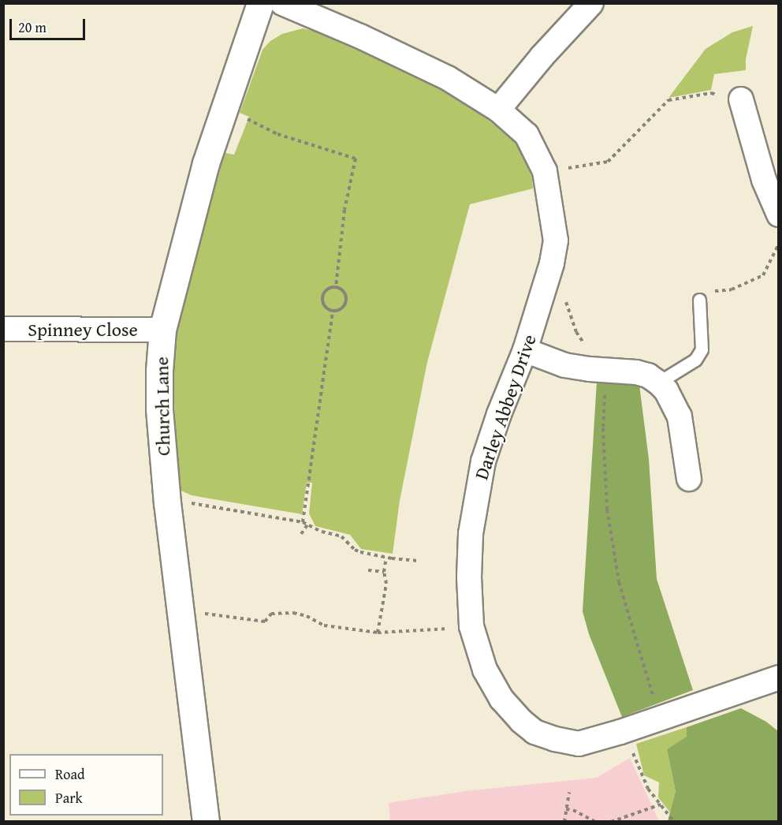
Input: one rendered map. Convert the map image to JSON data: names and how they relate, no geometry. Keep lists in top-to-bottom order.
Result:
{
  "streets": {
    "street": ["Spinney Close", "Church Lane", "Darley Abbey Drive"]
  },
  "crossings": [
    ["Spinney Close", "Church Lane"]
  ],
  "legend": ["Road", "Park"],
  "scale_bar": "20 m"
}
